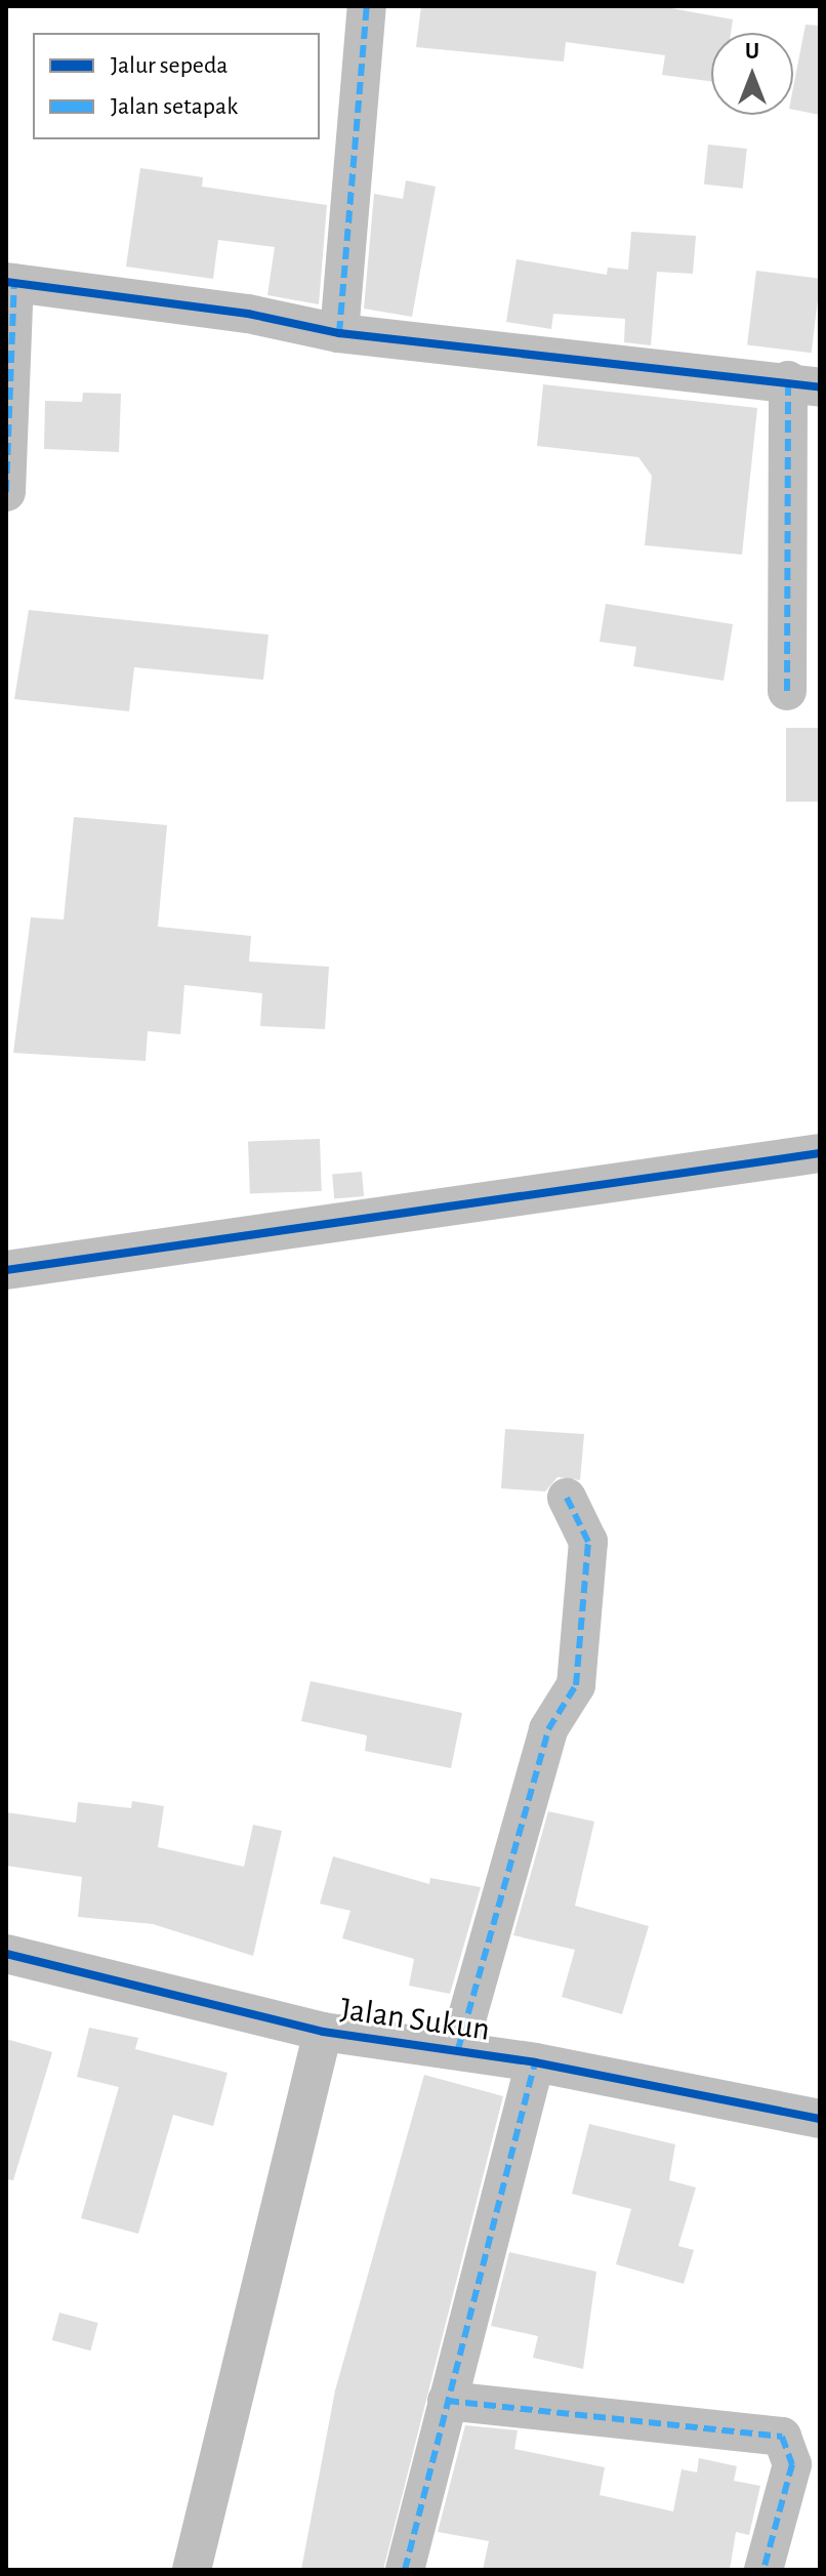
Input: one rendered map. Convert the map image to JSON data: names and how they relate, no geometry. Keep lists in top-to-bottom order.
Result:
{
  "streets": {
    "street": ["Jalan Sukun"]
  },
  "legend": ["Jalur sepeda", "Jalan setapak"],
  "north": "top"
}
